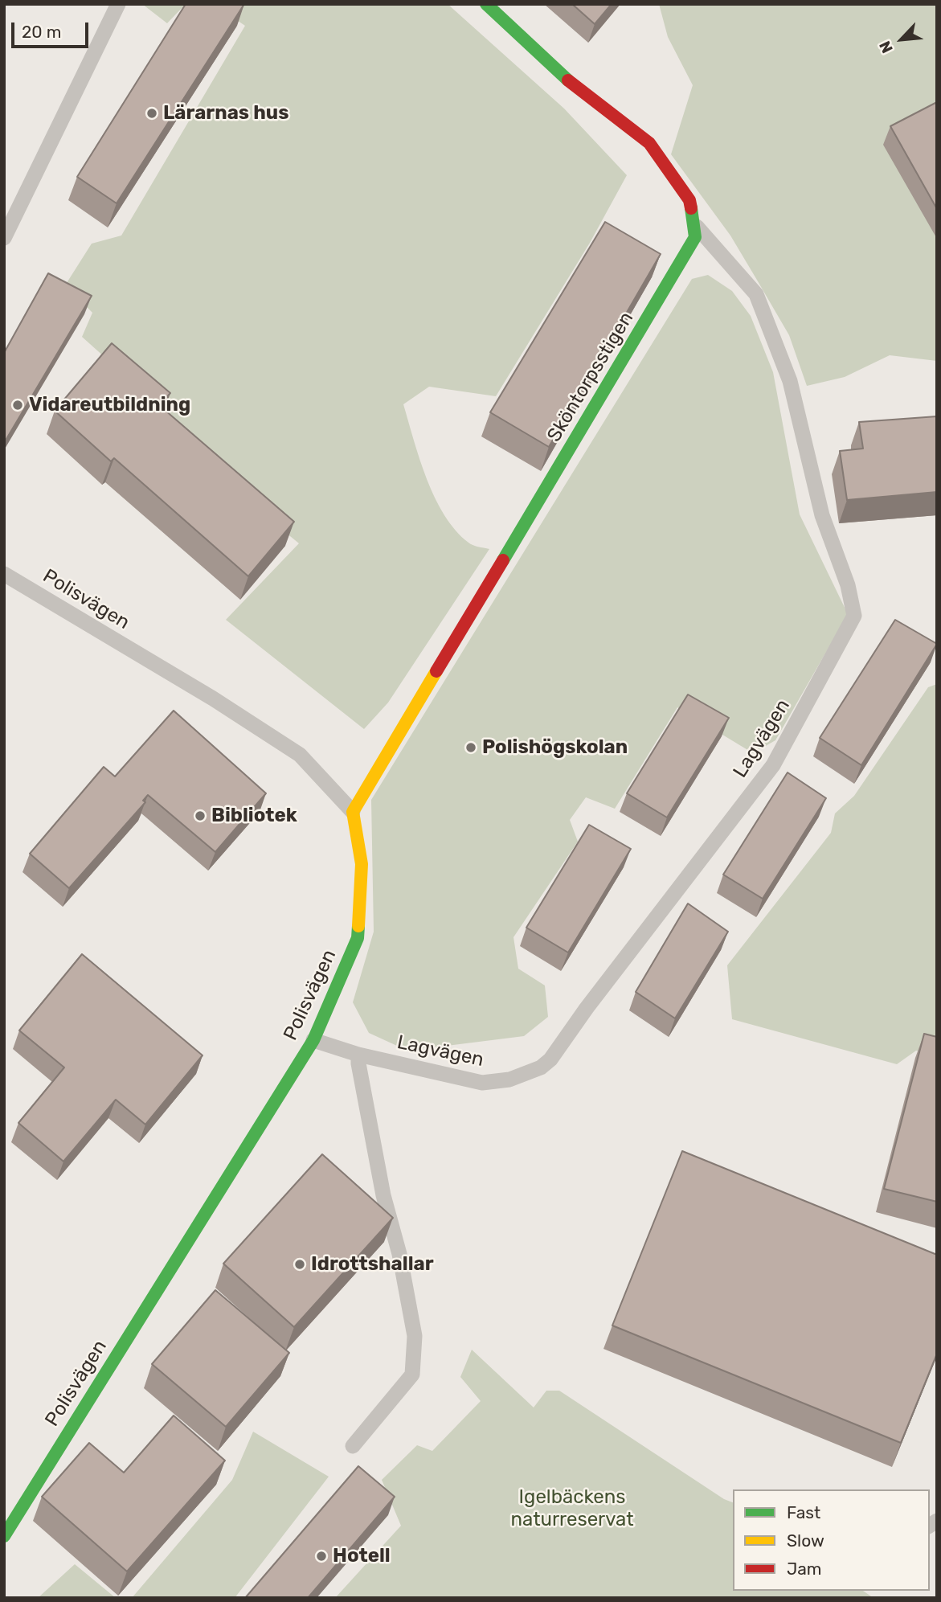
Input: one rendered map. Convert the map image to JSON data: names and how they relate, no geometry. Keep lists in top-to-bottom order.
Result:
{
  "streets": {
    "street": ["Sköntorpsstigen", "Polisvägen"],
    "lane": ["Lagvägen"]
  },
  "crossings": [
    ["Sköntorpsstigen", "Polisvägen"],
    ["Sköntorpsstigen", "Lagvägen"],
    ["Polisvägen", "Lagvägen"]
  ],
  "parks": ["Igelbäckens naturreservat"],
  "places": [
    "Lärarnas hus",
    "Vidareutbildning",
    "Polishögskolan",
    "Bibliotek",
    "Idrottshallar",
    "Hotell"
  ],
  "legend": ["Fast", "Slow", "Jam"],
  "scale_bar": "20 m",
  "north": "bottom left"
}
